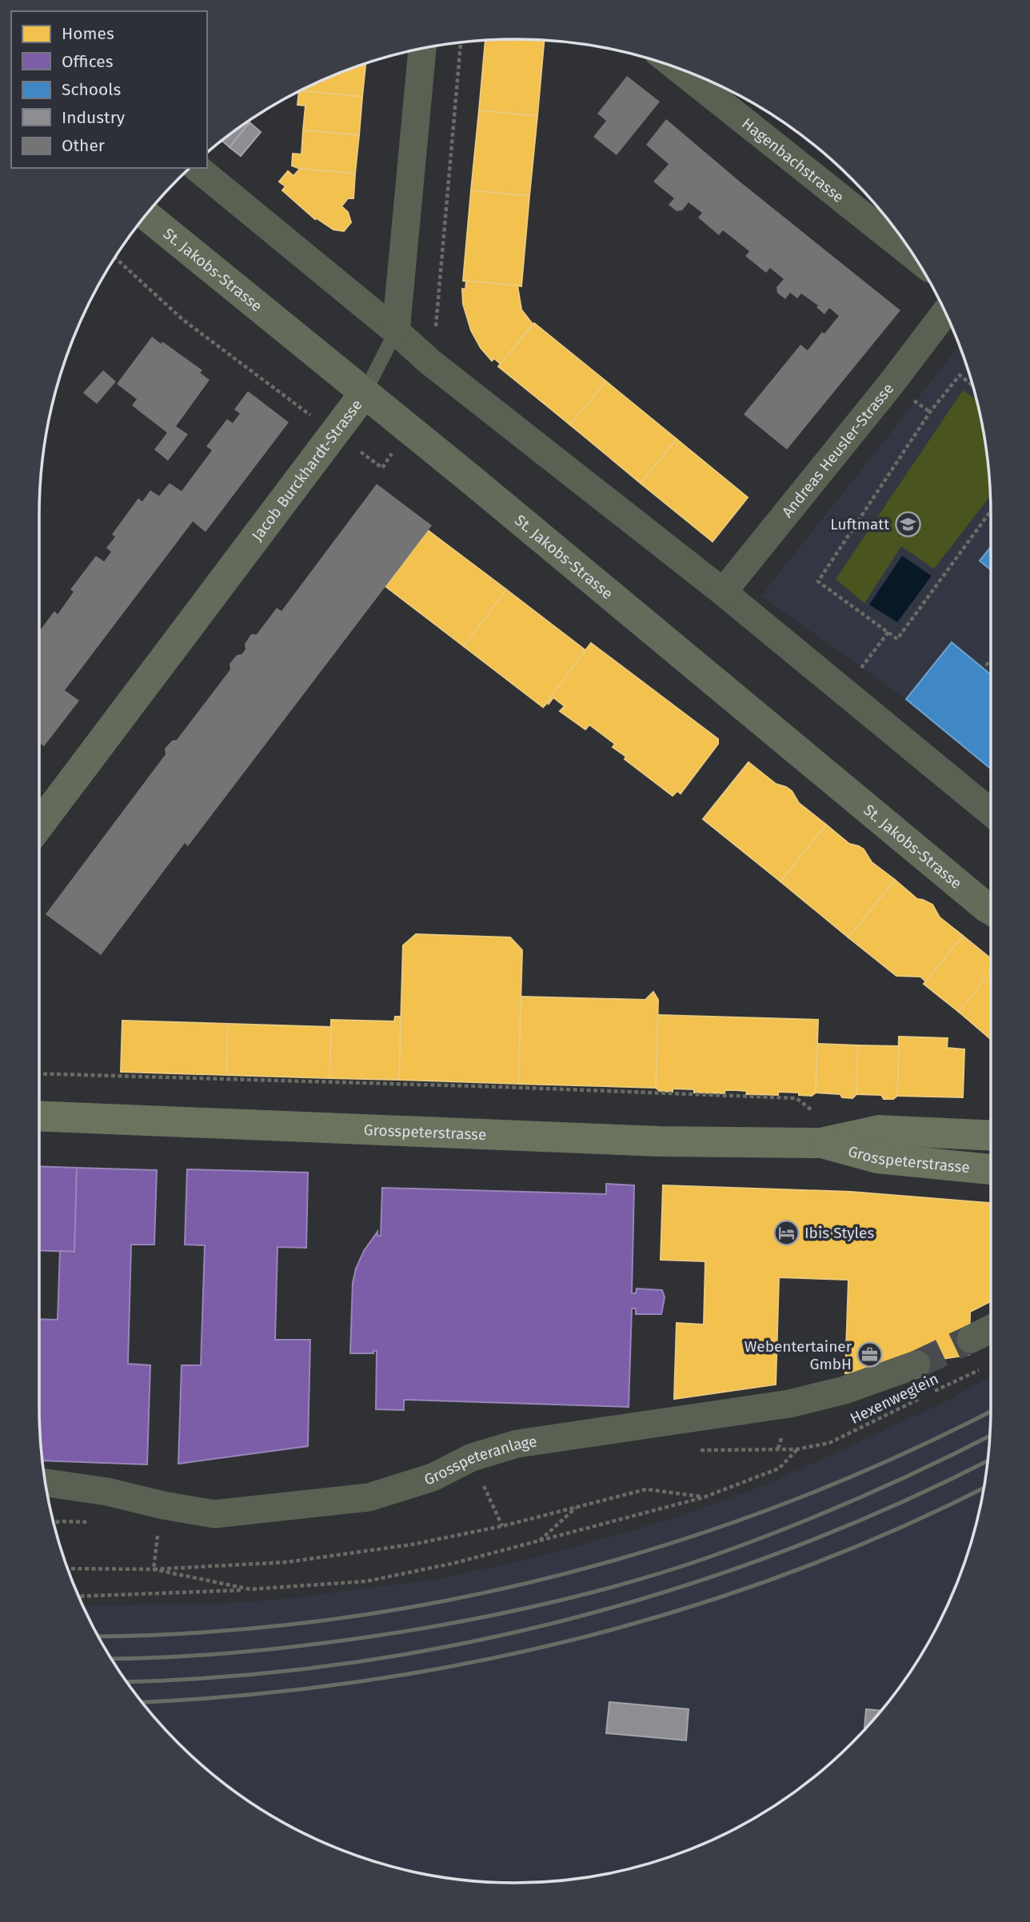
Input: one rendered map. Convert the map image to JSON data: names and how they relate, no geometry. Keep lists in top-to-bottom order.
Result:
{
  "streets": {
    "main road": ["St. Jakobs-Strasse", "Jacob Burckhardt-Strasse", "Grosspeterstrasse"],
    "street": ["Hagenbachstrasse", "Andreas Heusler-Strasse", "Grosspeteranlage"],
    "path": ["Hexenweglein"]
  },
  "crossings": [
    ["St. Jakobs-Strasse", "Jacob Burckhardt-Strasse"]
  ],
  "places": {
    "school or university": ["Luftmatt"],
    "hotel": ["Ibis Styles"],
    "office": ["Webentertainer GmbH"]
  },
  "legend": [
    "Homes",
    "Offices",
    "Schools",
    "Industry",
    "Other"
  ]
}
